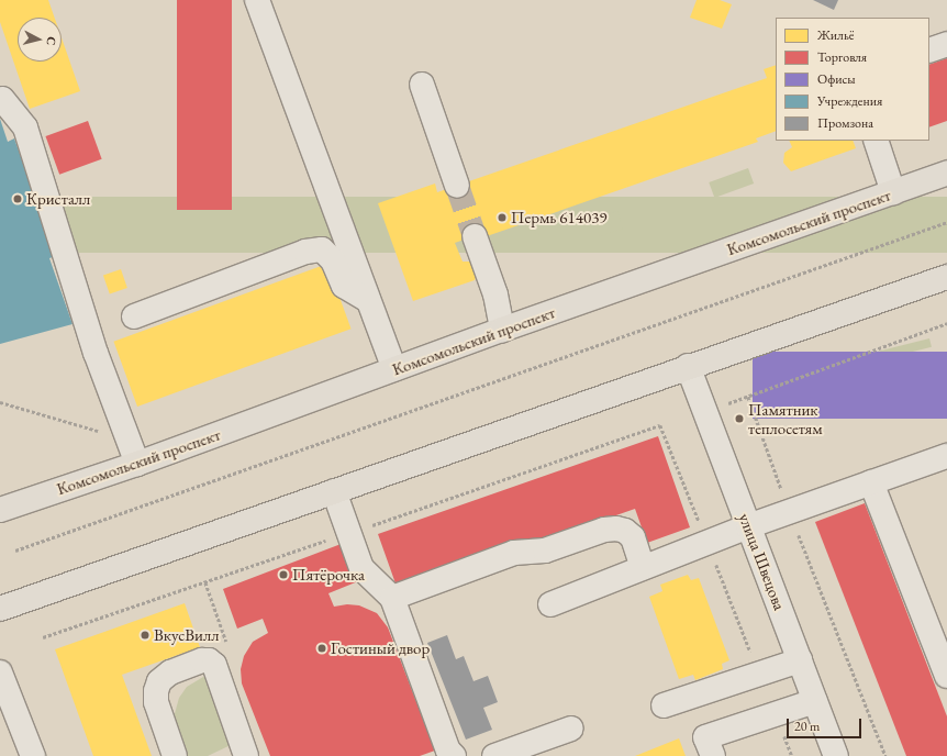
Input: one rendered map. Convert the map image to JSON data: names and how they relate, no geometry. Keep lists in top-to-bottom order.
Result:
{
  "streets": {
    "main road": ["Комсомольский проспект"],
    "street": ["улица Швецова"]
  },
  "places": [
    "Кристалл",
    "Пермь 614039",
    "Памятник теплосетям",
    "Пятёрочка",
    "ВкусВилл",
    "Гостиный двор"
  ],
  "legend": [
    "Жильё",
    "Торговля",
    "Офисы",
    "Учреждения",
    "Промзона"
  ],
  "scale_bar": "20 m",
  "north": "right"
}
